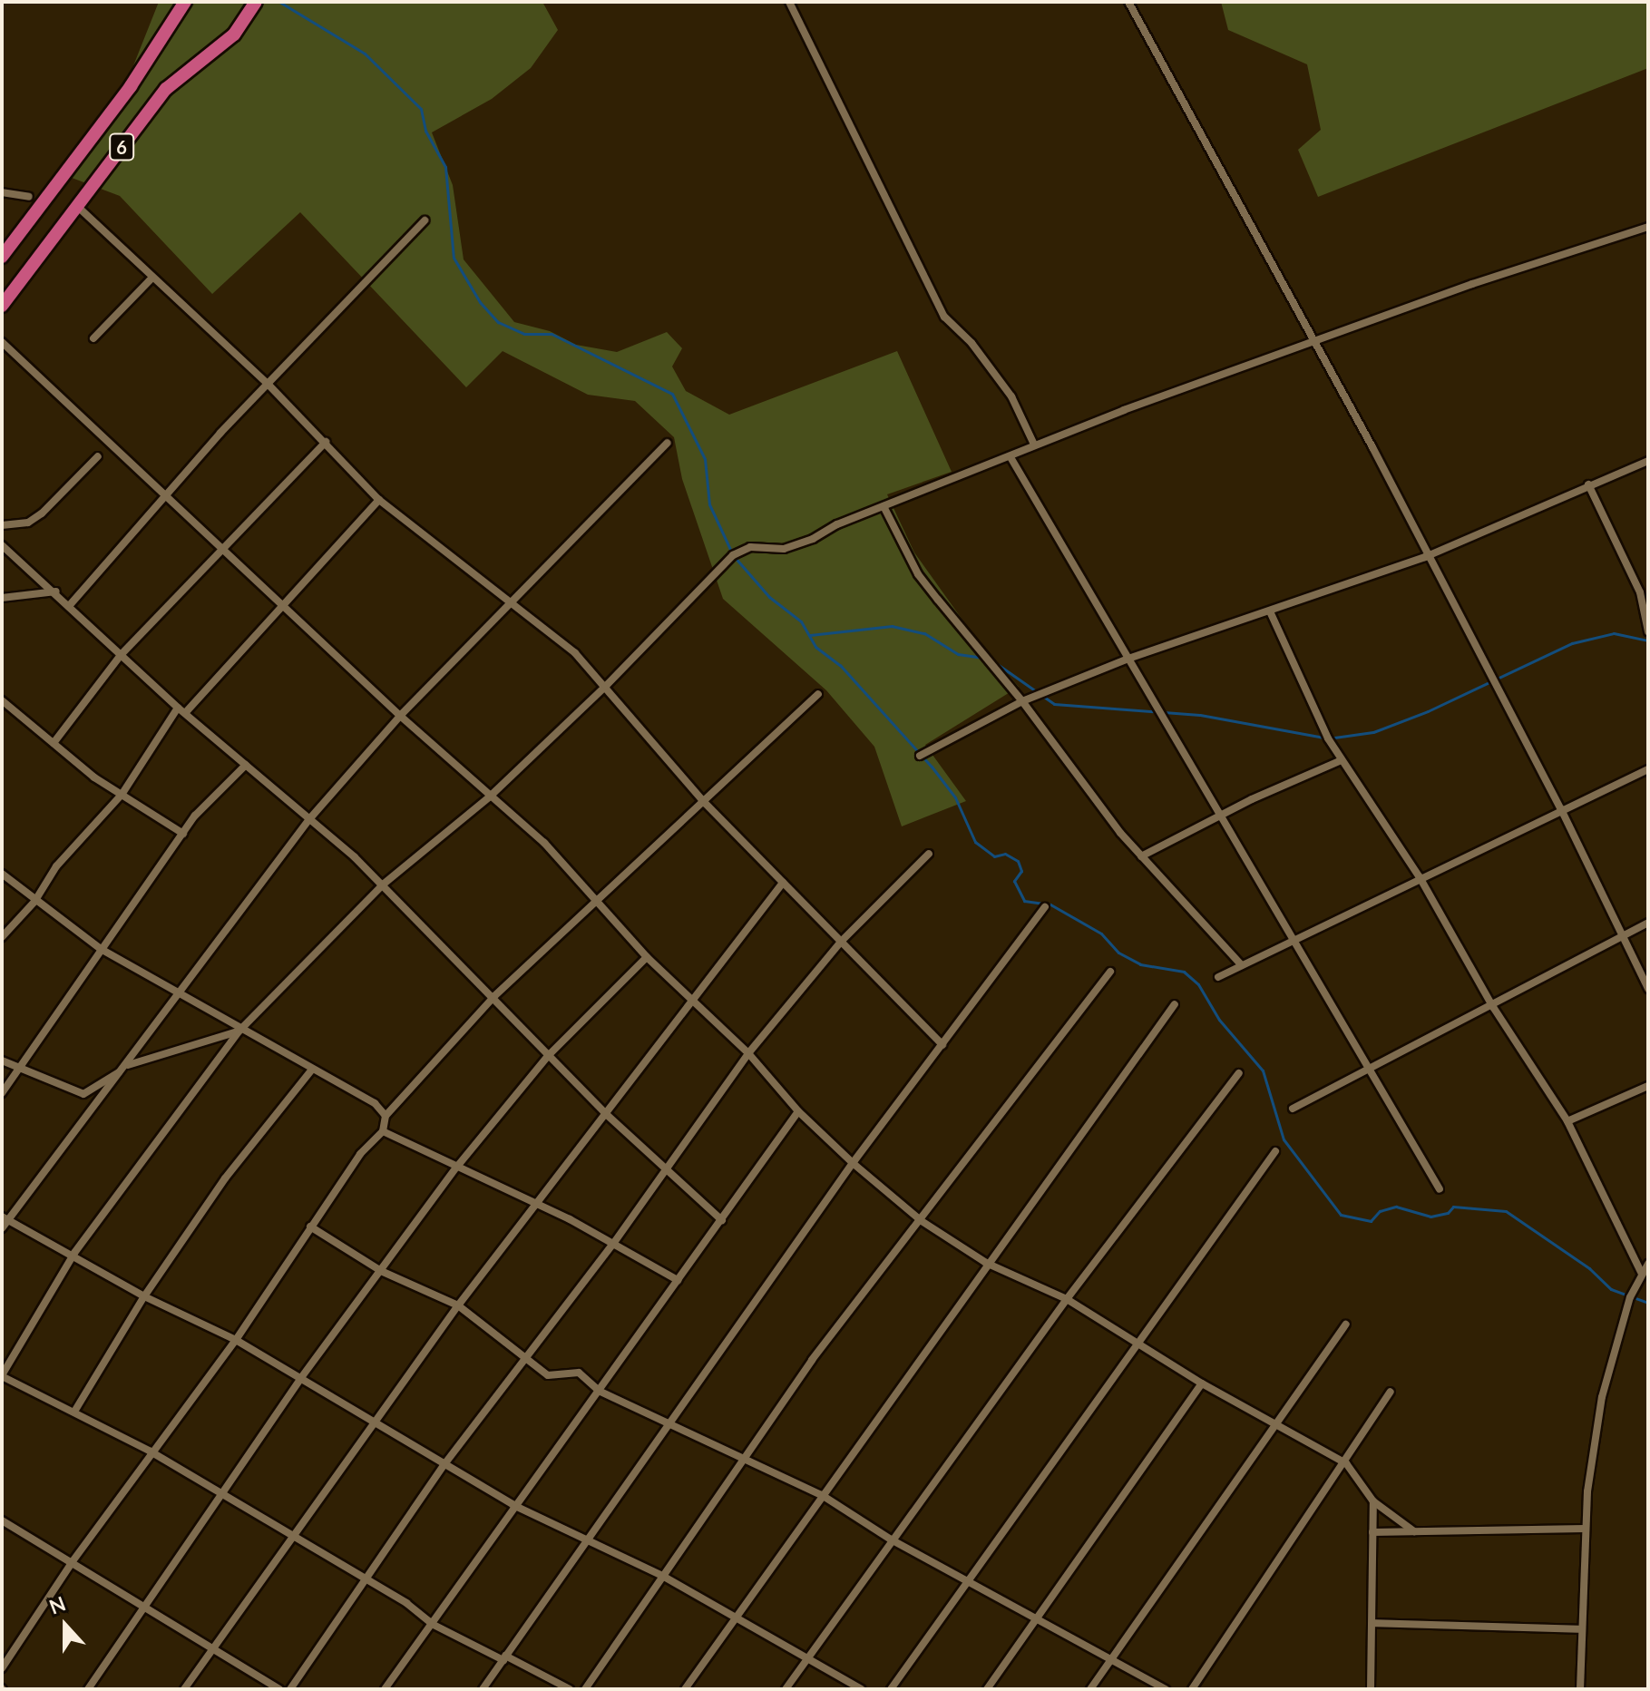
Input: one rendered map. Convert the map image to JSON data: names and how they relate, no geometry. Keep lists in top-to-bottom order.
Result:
{
  "streets": {
    "highway": ["6"]
  },
  "north": "top"
}
